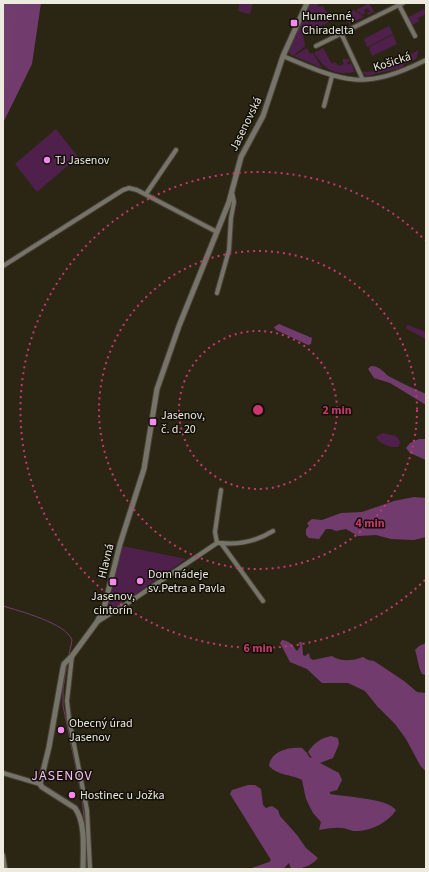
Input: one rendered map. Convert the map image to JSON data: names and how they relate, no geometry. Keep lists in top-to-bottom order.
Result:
{
  "streets": {
    "street": ["Košická", "Jasenovská", "Hlavná"]
  },
  "crossings": [
    ["Košická", "Jasenovská"],
    ["Jasenovská", "Hlavná"]
  ],
  "districts": ["JASENOV"],
  "places": {
    "transit": ["Humenné, Chiradelta", "Jasenov, č. d. 20", "Jasenov, cintorín"],
    "other": [
      "TJ Jasenov",
      "Dom nádeje sv.Petra a Pavla",
      "Obecný úrad Jasenov",
      "Hostinec u Jožka"
    ]
  },
  "rings": ["2 min", "4 min", "6 min"]
}
